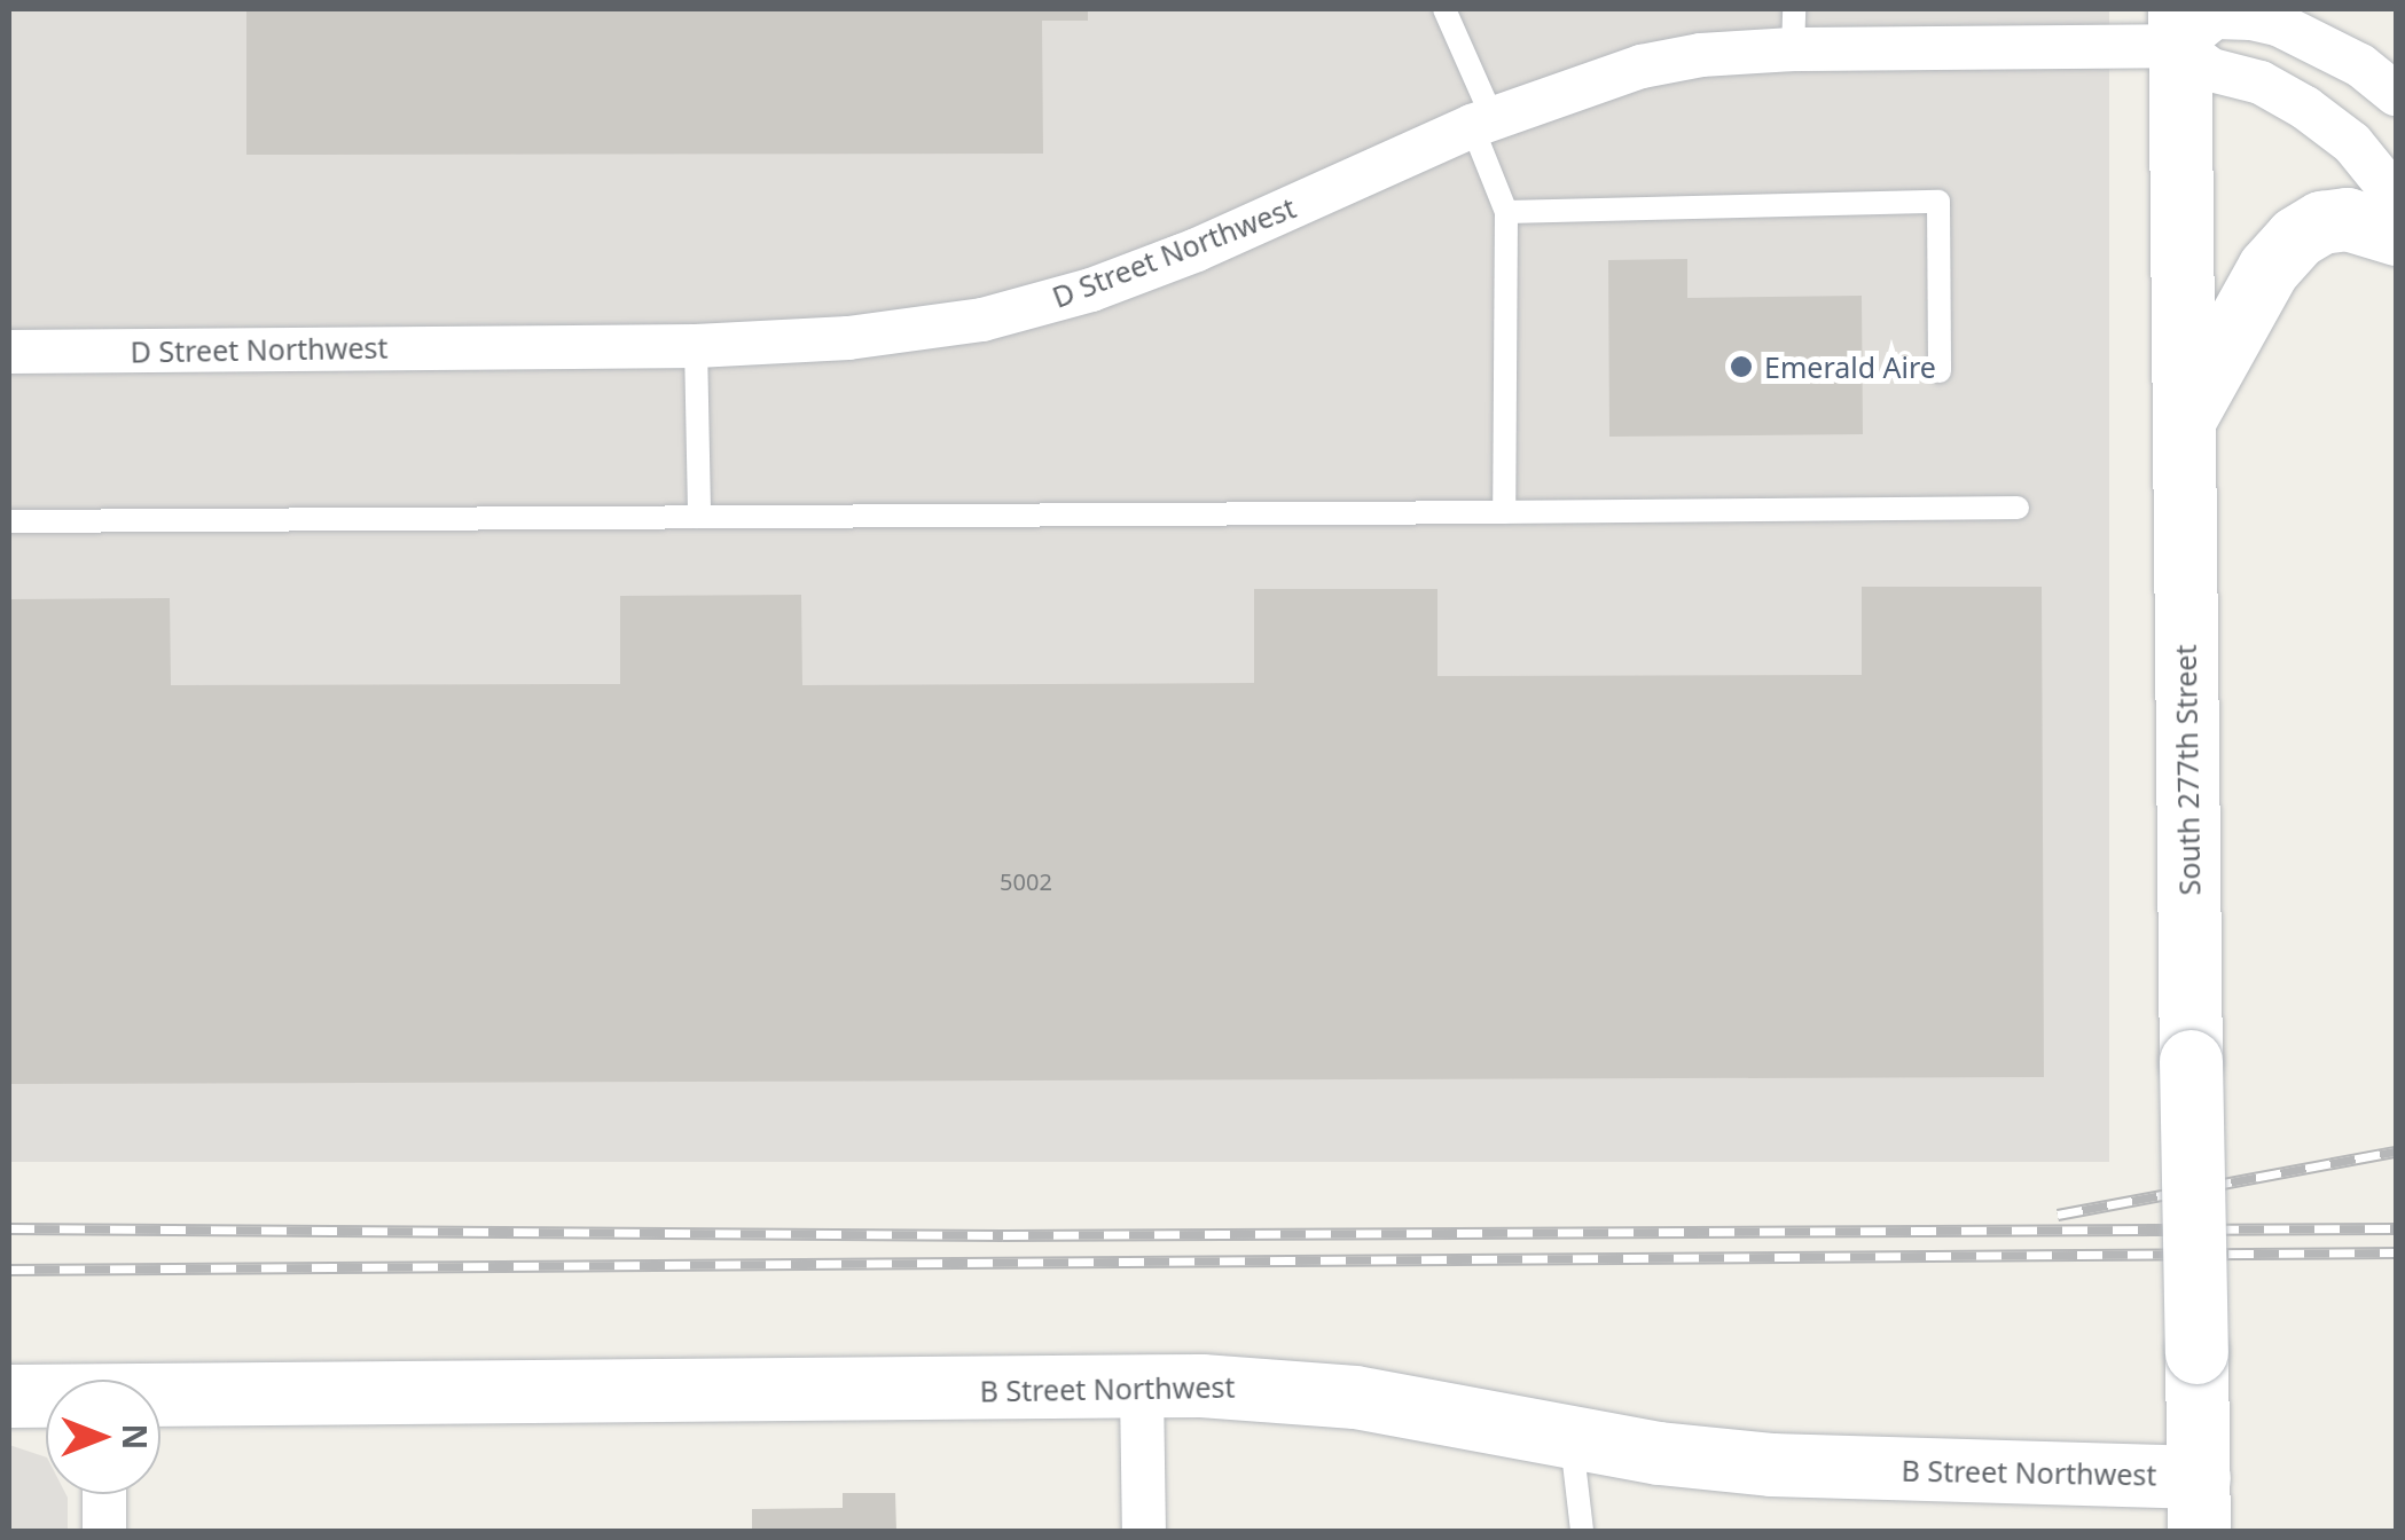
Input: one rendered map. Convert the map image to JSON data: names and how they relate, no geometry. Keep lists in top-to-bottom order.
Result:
{
  "streets": {
    "street": ["D Street Northwest", "South 277th Street", "B Street Northwest"]
  },
  "crossings": [
    ["D Street Northwest", "South 277th Street"],
    ["South 277th Street", "B Street Northwest"]
  ],
  "places": ["Emerald Aire"],
  "house_numbers": ["5002"],
  "north": "right"
}
